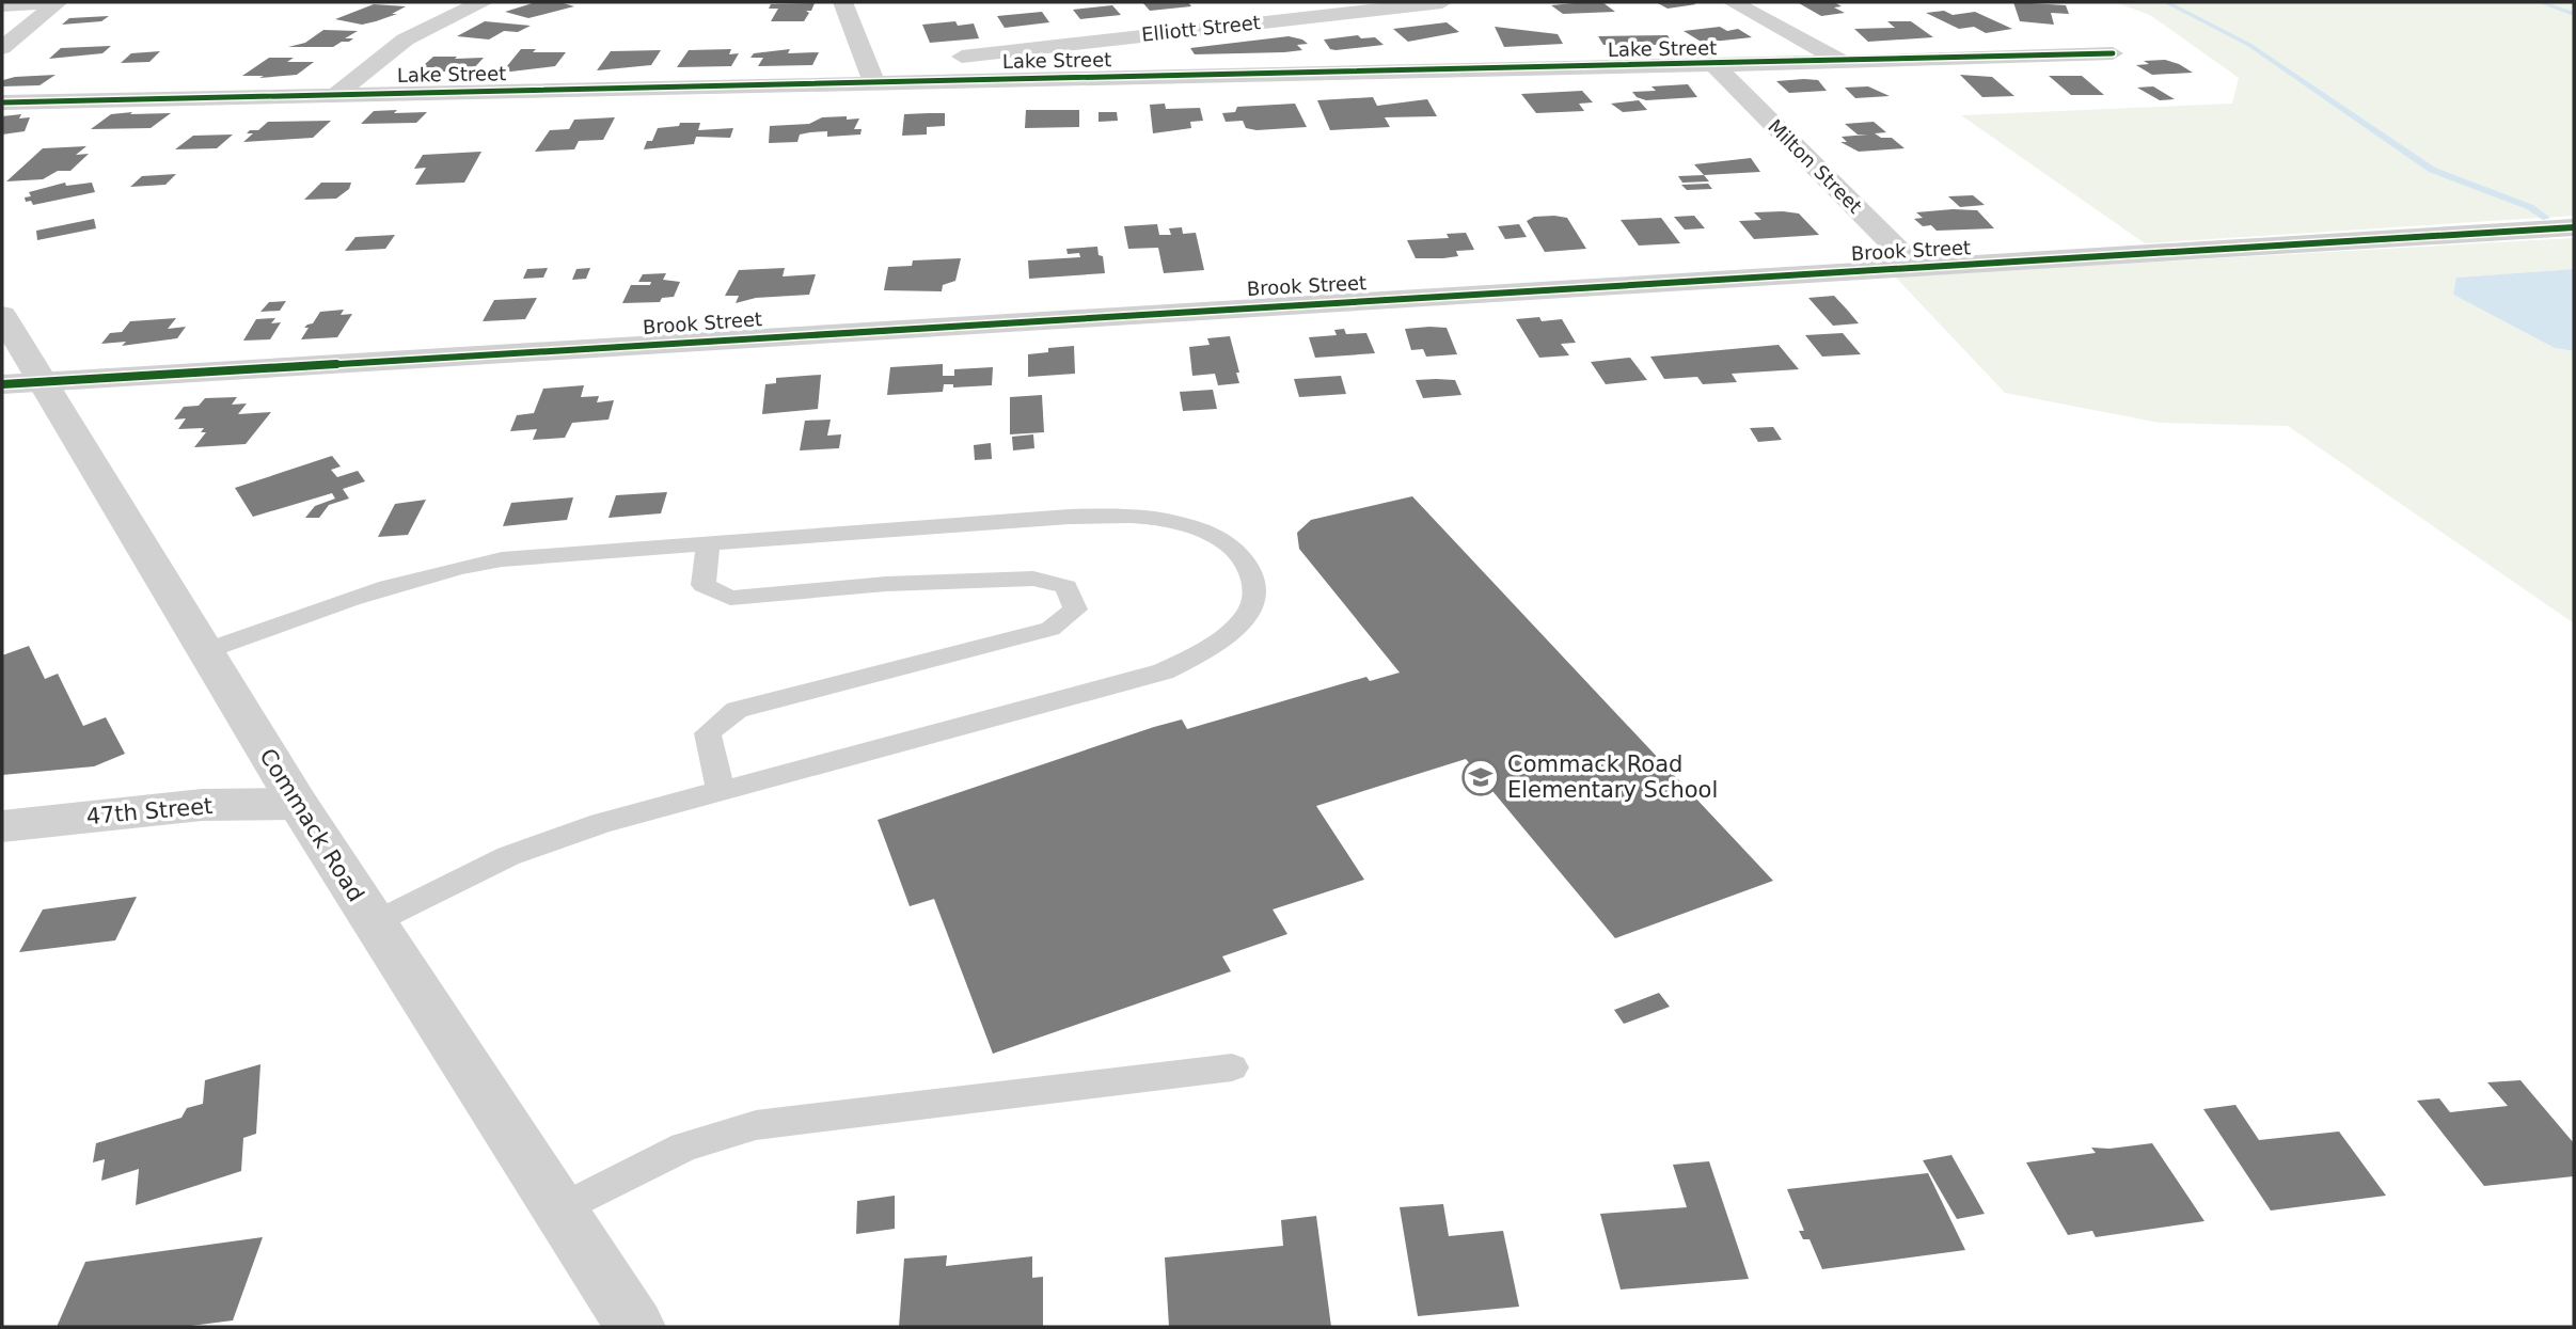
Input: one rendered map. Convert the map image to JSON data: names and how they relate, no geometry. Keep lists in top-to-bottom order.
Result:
{
  "streets": {
    "street": [
      "Elliott Street",
      "Lake Street",
      "Milton Street",
      "Brook Street",
      "47th Street",
      "Commack Road"
    ]
  },
  "crossings": [
    ["Elliott Street", "Lake Street"],
    ["Lake Street", "Milton Street"],
    ["Milton Street", "Brook Street"],
    ["Brook Street", "Commack Road"],
    ["47th Street", "Commack Road"]
  ],
  "places": {
    "school or university": ["Commack Road Elementary School"]
  }
}
